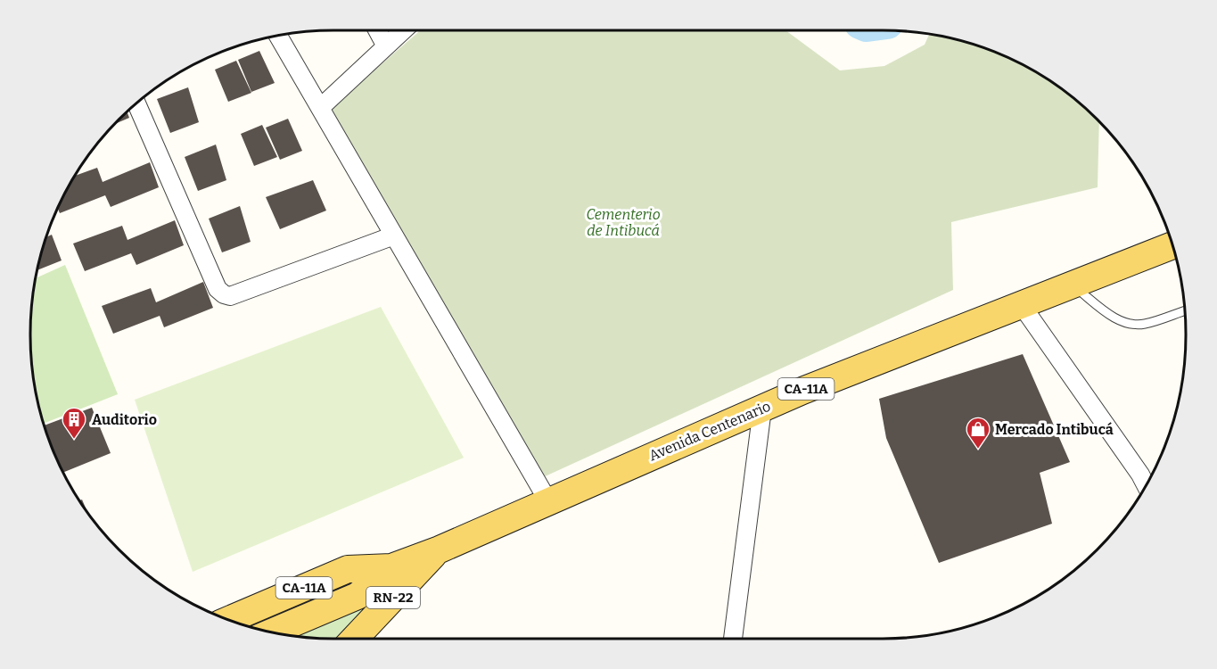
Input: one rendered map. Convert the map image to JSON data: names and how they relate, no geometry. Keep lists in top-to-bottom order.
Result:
{
  "streets": {
    "main road": ["CA-11A", "Avenida Centenario", "RN-22"]
  },
  "crossings": [
    ["Avenida Centenario", "RN-22"]
  ],
  "parks": ["Cementerio de Intibucá"],
  "places": {
    "building": ["Auditorio"],
    "shop": ["Mercado Intibucá"]
  }
}
